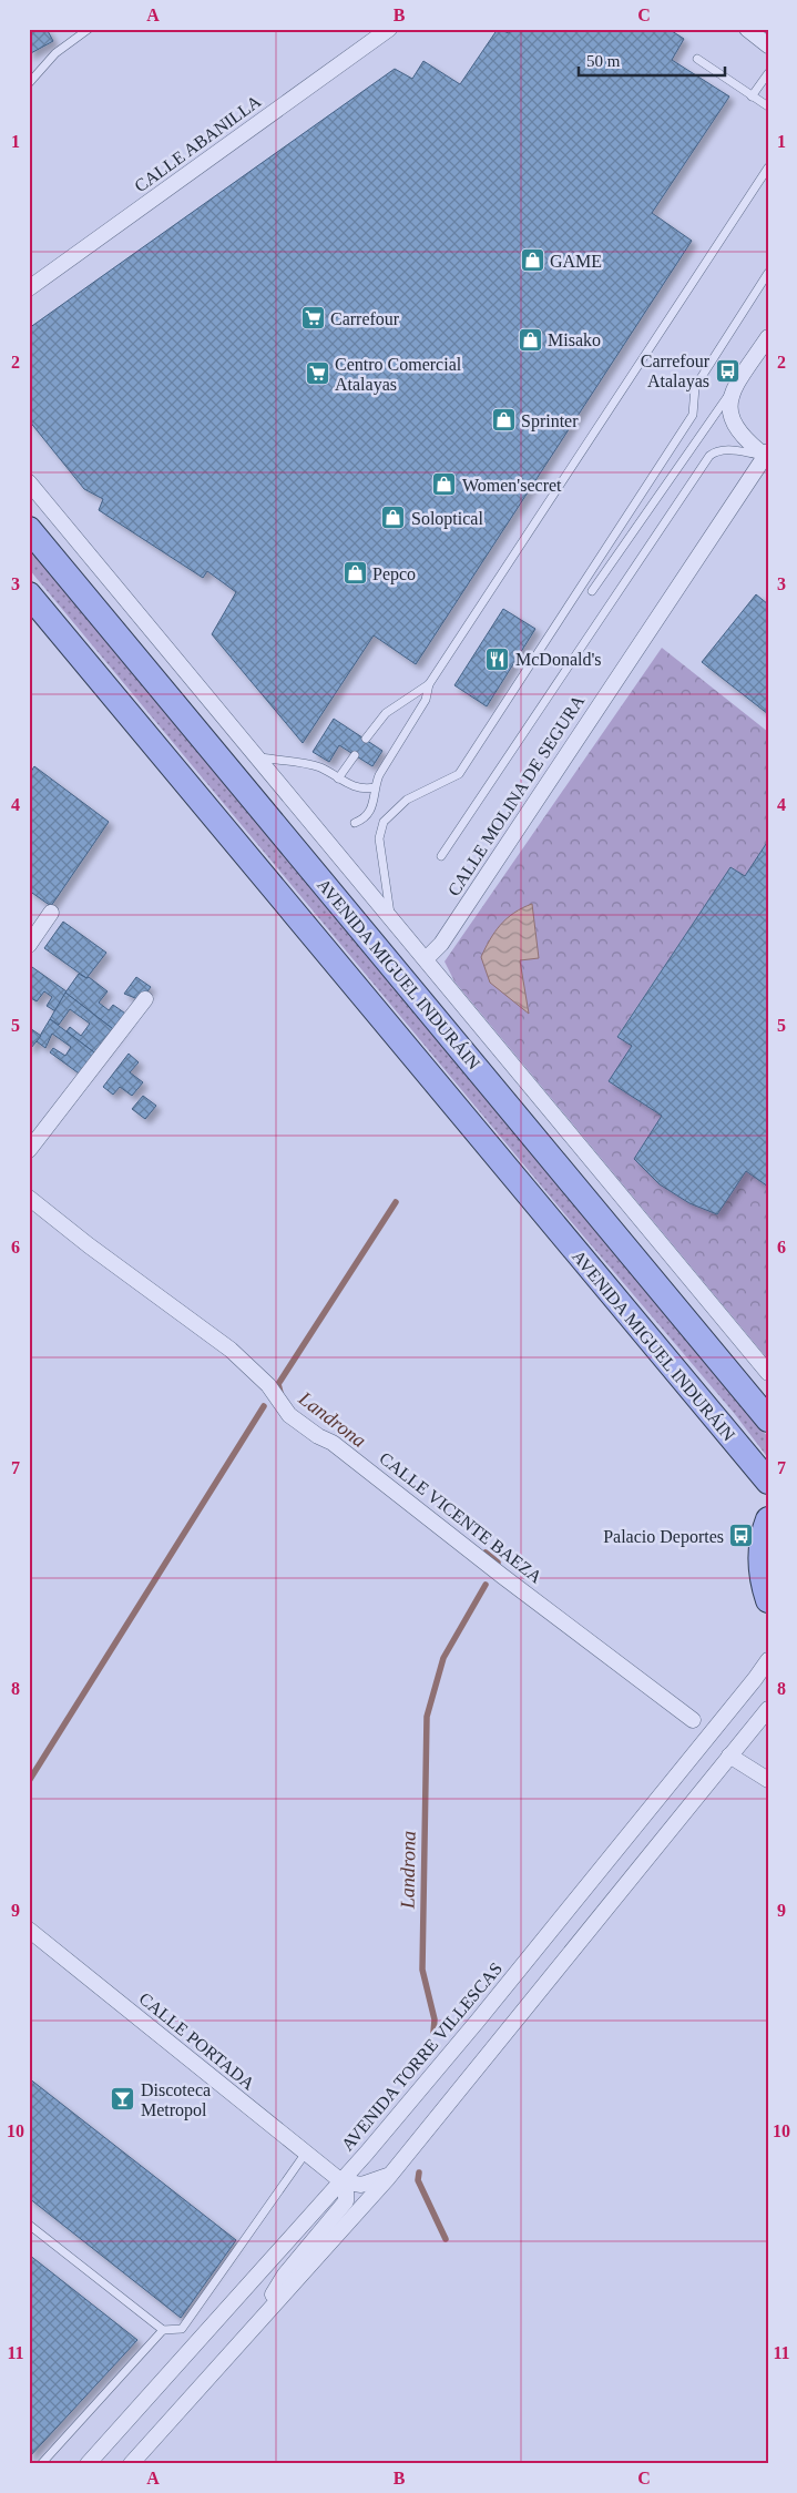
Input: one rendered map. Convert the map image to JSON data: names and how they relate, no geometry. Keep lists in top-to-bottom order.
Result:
{
  "streets": {
    "main road": ["AVENIDA MIGUEL INDURÁIN"],
    "street": [
      "CALLE ABANILLA",
      "CALLE MOLINA DE SEGURA",
      "CALLE VICENTE BAEZA",
      "CALLE PORTADA",
      "AVENIDA TORRE VILLESCAS"
    ]
  },
  "crossings": [
    ["CALLE PORTADA", "AVENIDA TORRE VILLESCAS"]
  ],
  "water": ["Landrona"],
  "places": {
    "shop": [
      "GAME",
      "Misako",
      "Sprinter",
      "Women'secret",
      "Soloptical",
      "Pepco"
    ],
    "supermarket": ["Carrefour", "Centro Comercial Atalayas"],
    "bus stop": ["Carrefour Atalayas", "Palacio Deportes"],
    "restaurant": ["McDonald's"],
    "bar": ["Discoteca Metropol"]
  },
  "scale_bar": "50 m",
  "grid": {
    "columns": ["A", "B", "C"],
    "rows": [
      "1",
      "2",
      "3",
      "4",
      "5",
      "6",
      "7",
      "8",
      "9",
      "10",
      "11"
    ]
  }
}
